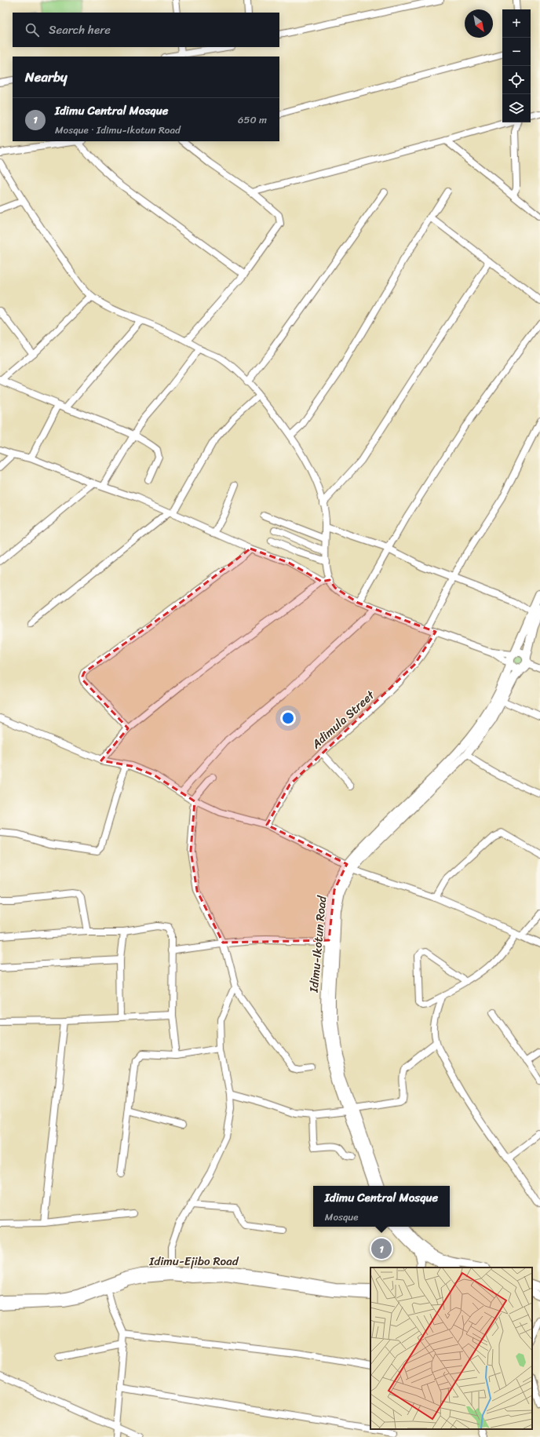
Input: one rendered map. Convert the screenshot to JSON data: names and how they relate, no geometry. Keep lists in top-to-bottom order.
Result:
{
  "streets": {
    "main road": ["Idimu-Ikotun Road", "Idimu-Ejibo Road"],
    "street": ["Adimula Street"]
  },
  "north": "bottom right",
  "page": {
    "map_buttons": ["+", "−"],
    "search": "Search here",
    "heading": "Nearby",
    "list": [
      {
        "mark": "1",
        "name": "Idimu Central Mosque",
        "note": "Mosque · Idimu-Ikotun Road",
        "value": "650 m"
      }
    ],
    "popup": ["Idimu Central Mosque", "Mosque"],
    "pins": "1"
  }
}
